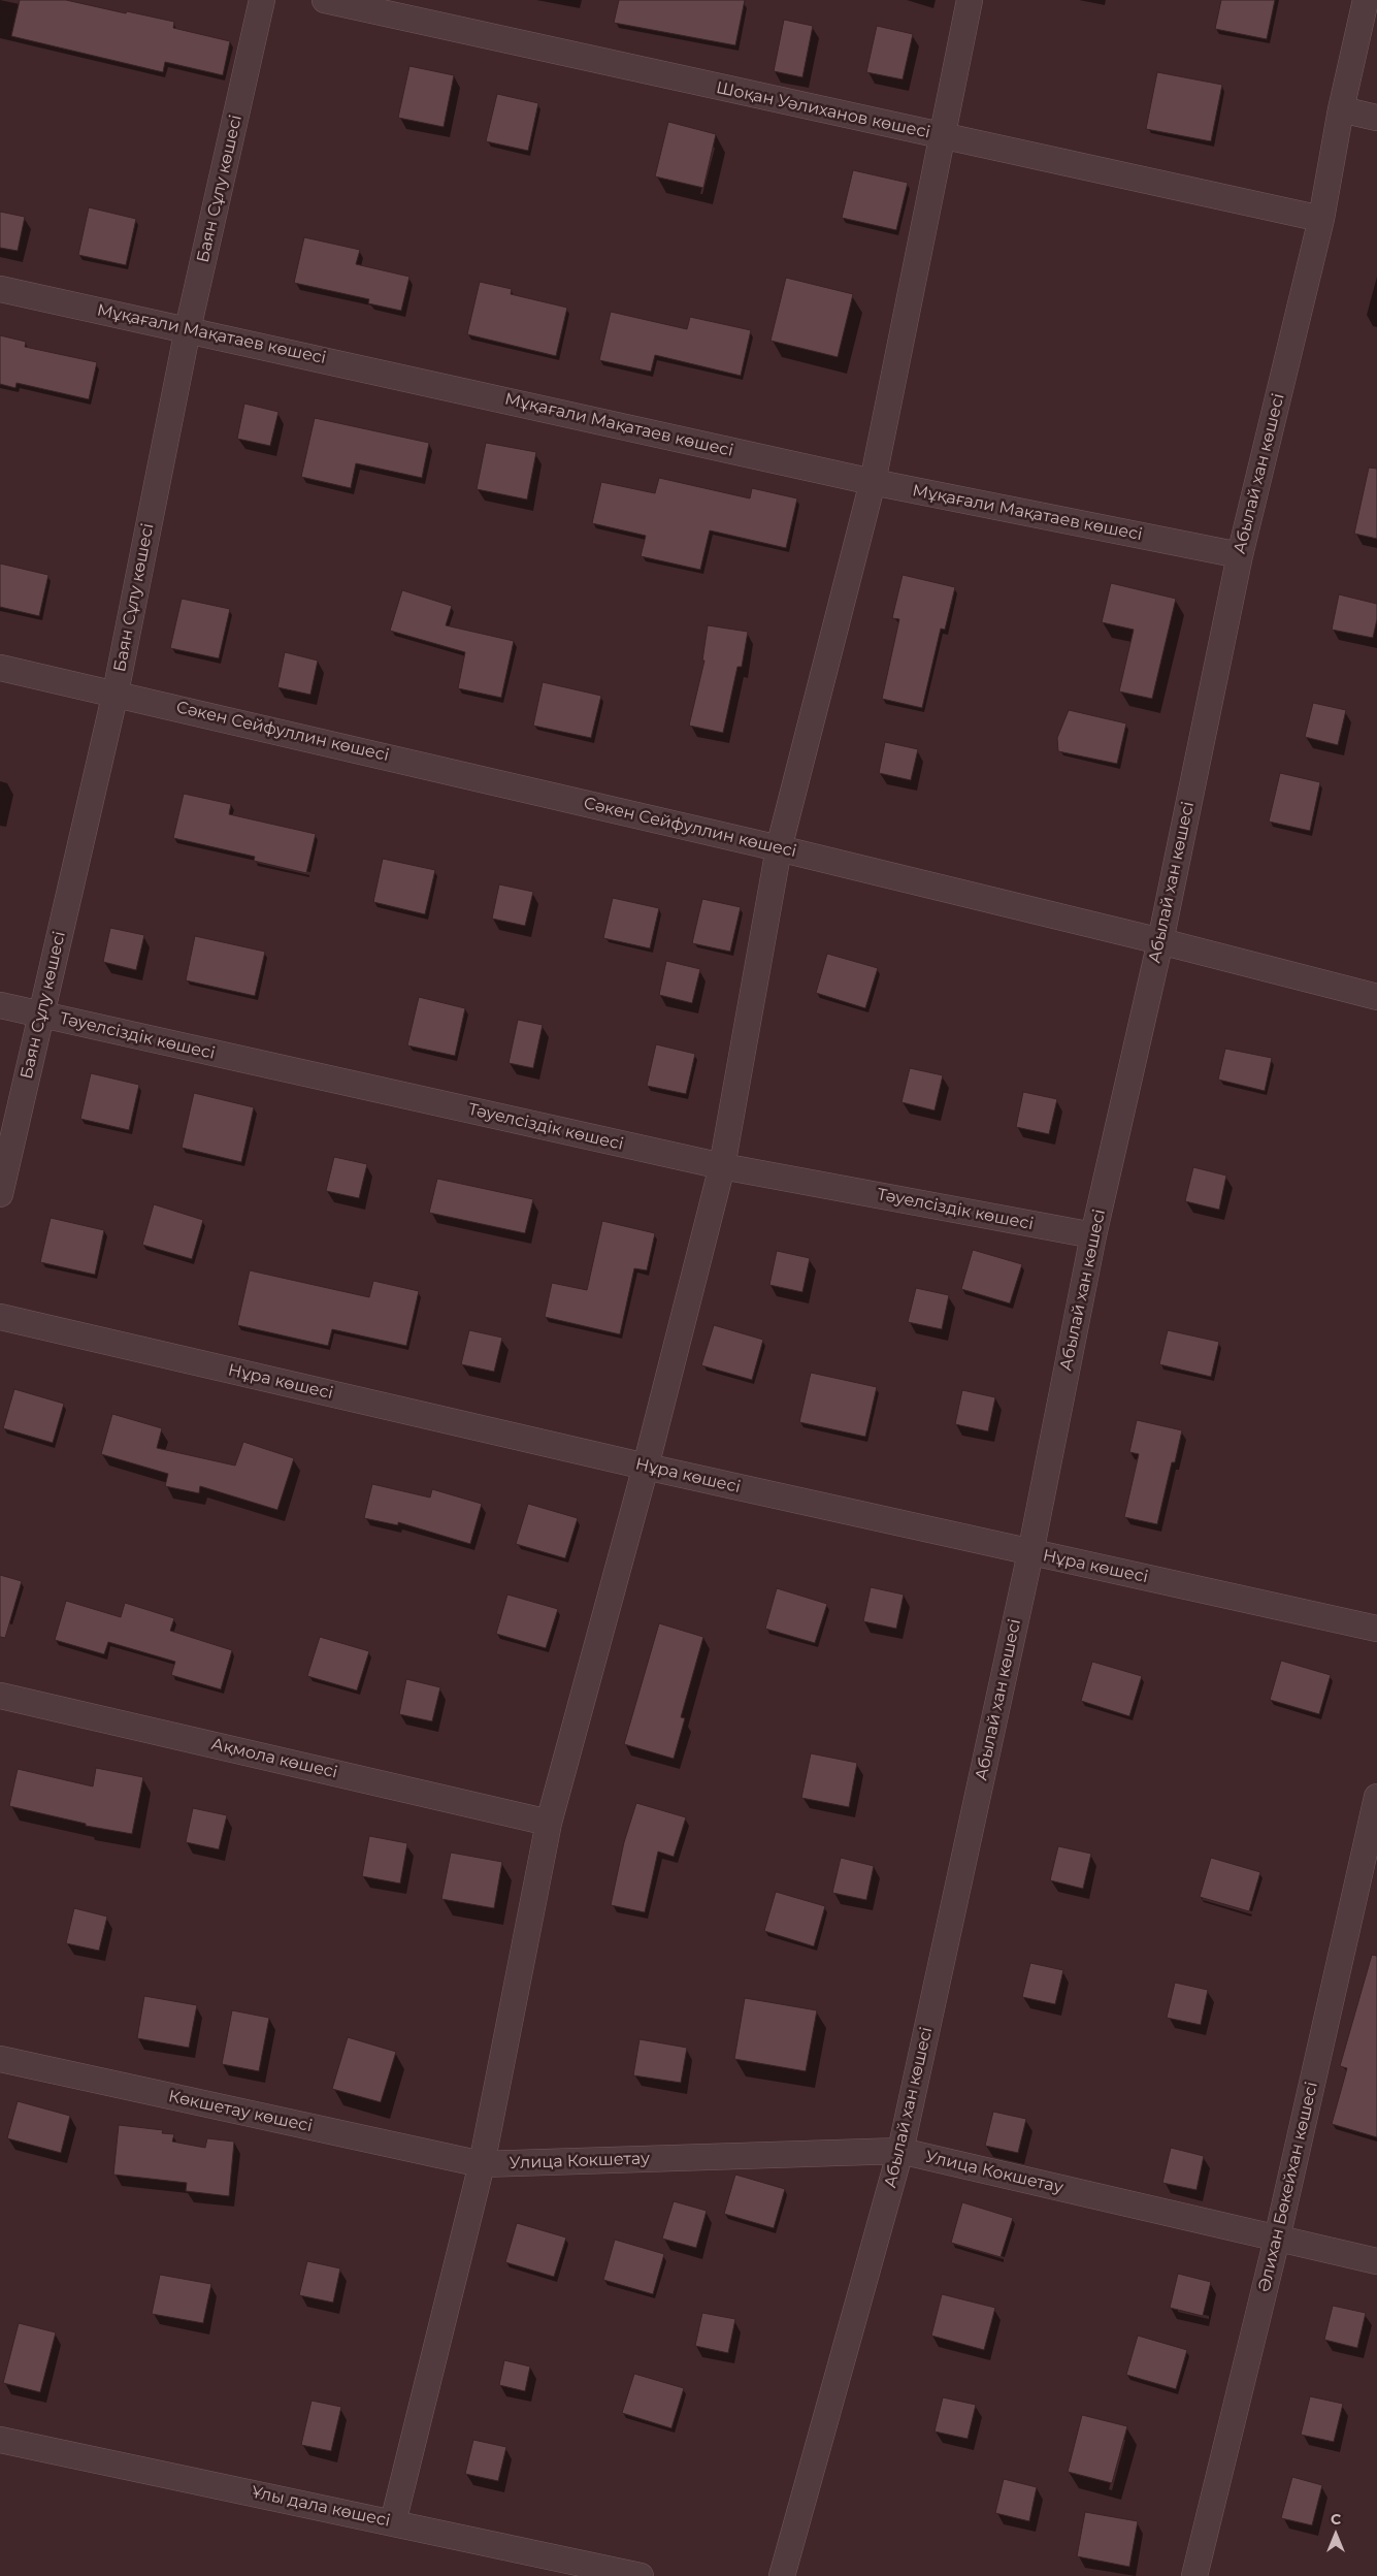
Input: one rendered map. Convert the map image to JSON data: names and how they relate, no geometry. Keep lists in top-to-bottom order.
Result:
{
  "streets": {
    "street": [
      "Шоқан Уәлиханов көшесі",
      "Баян Сұлу көшесі",
      "Мұқағали Мақатаев көшесі",
      "Абылай хан көшесі",
      "Сәкен Сейфуллин көшесі",
      "Тәуелсіздік көшесі",
      "Нұра көшесі",
      "Ақмола көшесі",
      "Көкшетау көшесі",
      "Улица Кокшетау",
      "Әлихан Бөкейхан көшесі",
      "Ұлы дала көшесі"
    ]
  },
  "crossings": [
    ["Шоқан Уәлиханов көшесі", "Абылай хан көшесі"],
    ["Баян Сұлу көшесі", "Мұқағали Мақатаев көшесі"],
    ["Баян Сұлу көшесі", "Сәкен Сейфуллин көшесі"],
    ["Баян Сұлу көшесі", "Тәуелсіздік көшесі"],
    ["Мұқағали Мақатаев көшесі", "Абылай хан көшесі"],
    ["Абылай хан көшесі", "Сәкен Сейфуллин көшесі"],
    ["Абылай хан көшесі", "Тәуелсіздік көшесі"],
    ["Абылай хан көшесі", "Нұра көшесі"],
    ["Абылай хан көшесі", "Улица Кокшетау"],
    ["Көкшетау көшесі", "Улица Кокшетау"],
    ["Улица Кокшетау", "Әлихан Бөкейхан көшесі"]
  ],
  "north": "top"
}
